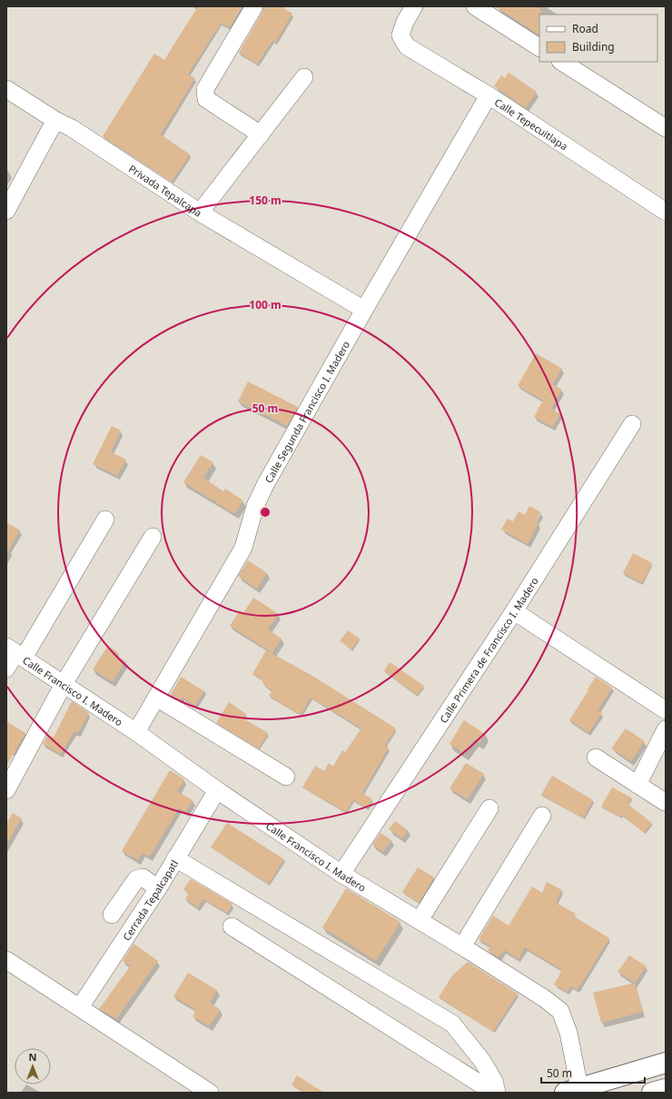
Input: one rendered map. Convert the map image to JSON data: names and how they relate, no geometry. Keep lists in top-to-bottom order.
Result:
{
  "streets": {
    "street": [
      "Calle Tepecuitlapa",
      "Privada Tepalcapa",
      "Calle Segunda Francisco I. Madero",
      "Calle Primera de Francisco I. Madero",
      "Calle Francisco I. Madero",
      "Cerrada Tepalcapatl"
    ]
  },
  "crossings": [
    ["Calle Tepecuitlapa", "Calle Segunda Francisco I. Madero"],
    ["Privada Tepalcapa", "Calle Segunda Francisco I. Madero"],
    ["Calle Segunda Francisco I. Madero", "Calle Francisco I. Madero"],
    ["Calle Primera de Francisco I. Madero", "Calle Francisco I. Madero"],
    ["Calle Francisco I. Madero", "Cerrada Tepalcapatl"]
  ],
  "legend": ["Road", "Building"],
  "scale_bar": "50 m",
  "north": "top",
  "rings": ["150 m", "100 m", "50 m"]
}
